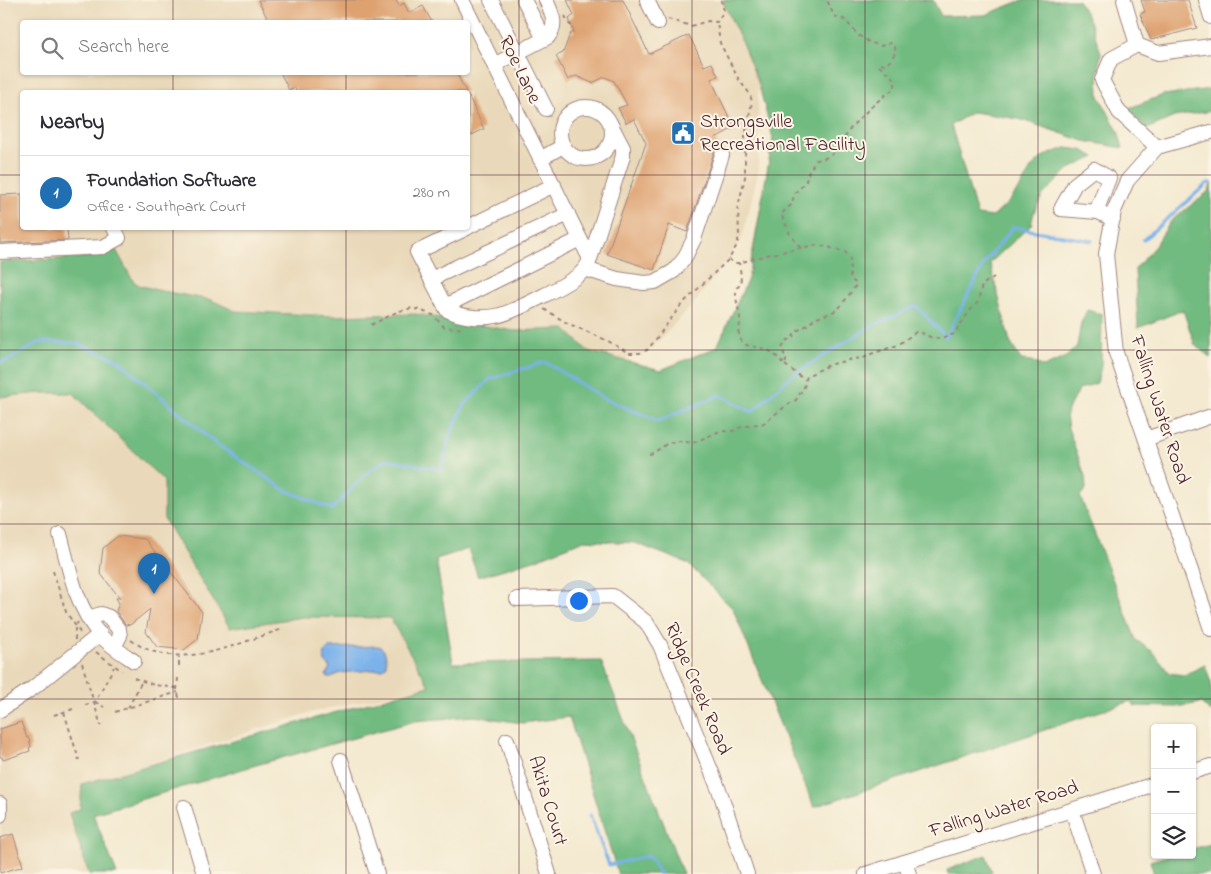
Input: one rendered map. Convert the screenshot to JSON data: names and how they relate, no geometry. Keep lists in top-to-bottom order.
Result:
{
  "streets": {
    "street": [
      "Roe Lane",
      "Falling Water Road",
      "Ridge Creek Road",
      "Akita Court"
    ]
  },
  "places": {
    "public building": ["Strongsville Recreational Facility"]
  },
  "page": {
    "search": "Search here",
    "heading": "Nearby",
    "list": [
      {
        "mark": "1",
        "name": "Foundation Software",
        "note": "Office · Southpark Court",
        "value": "280 m"
      }
    ],
    "pins": "1",
    "map_buttons": ["+", "−"]
  }
}
